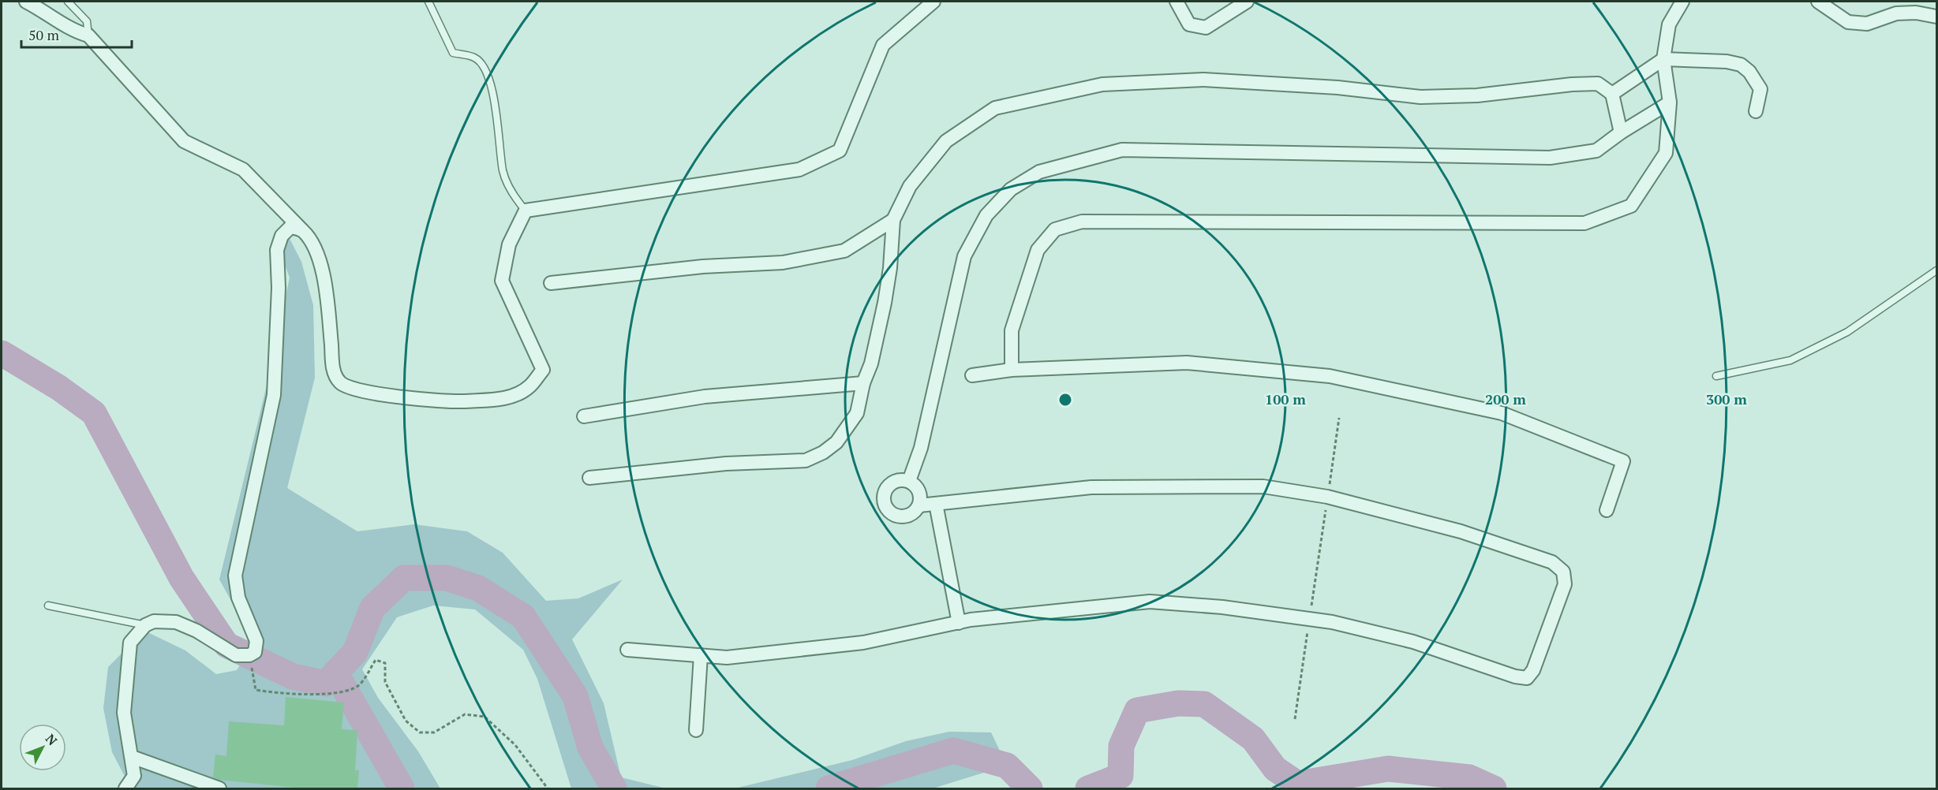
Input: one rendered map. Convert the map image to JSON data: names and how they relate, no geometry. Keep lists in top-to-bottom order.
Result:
{
  "scale_bar": "50 m",
  "north": "top right",
  "rings": ["100 m", "200 m", "300 m"]
}
